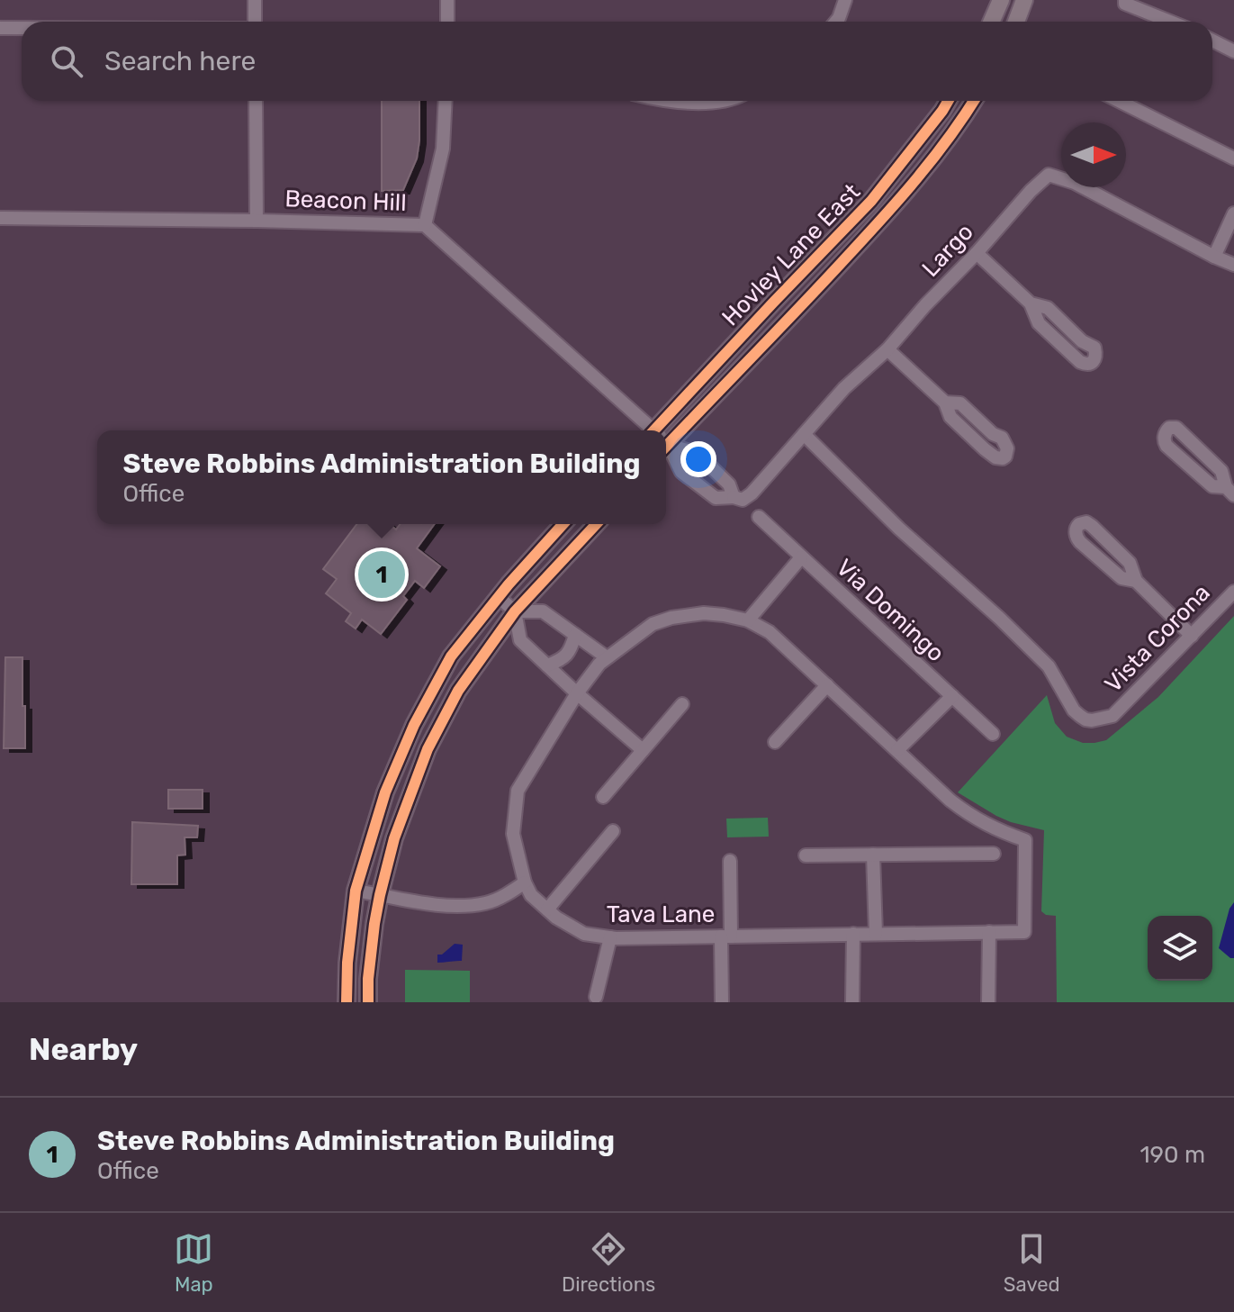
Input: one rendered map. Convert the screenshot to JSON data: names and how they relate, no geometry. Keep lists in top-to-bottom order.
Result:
{
  "streets": {
    "main road": ["Hovley Lane East"],
    "street": [
      "Beacon Hill",
      "Largo",
      "Via Domingo",
      "Vista Corona",
      "Tava Lane"
    ]
  },
  "crossings": [
    ["Largo", "Vista Corona"]
  ],
  "north": "right",
  "page": {
    "search": "Search here",
    "popup": ["Steve Robbins Administration Building", "Office"],
    "pins": "1",
    "heading": "Nearby",
    "list": [
      {
        "mark": "1",
        "name": "Steve Robbins Administration Building",
        "note": "Office",
        "value": "190 m"
      }
    ],
    "nav": ["Map", "Directions", "Saved"]
  }
}
